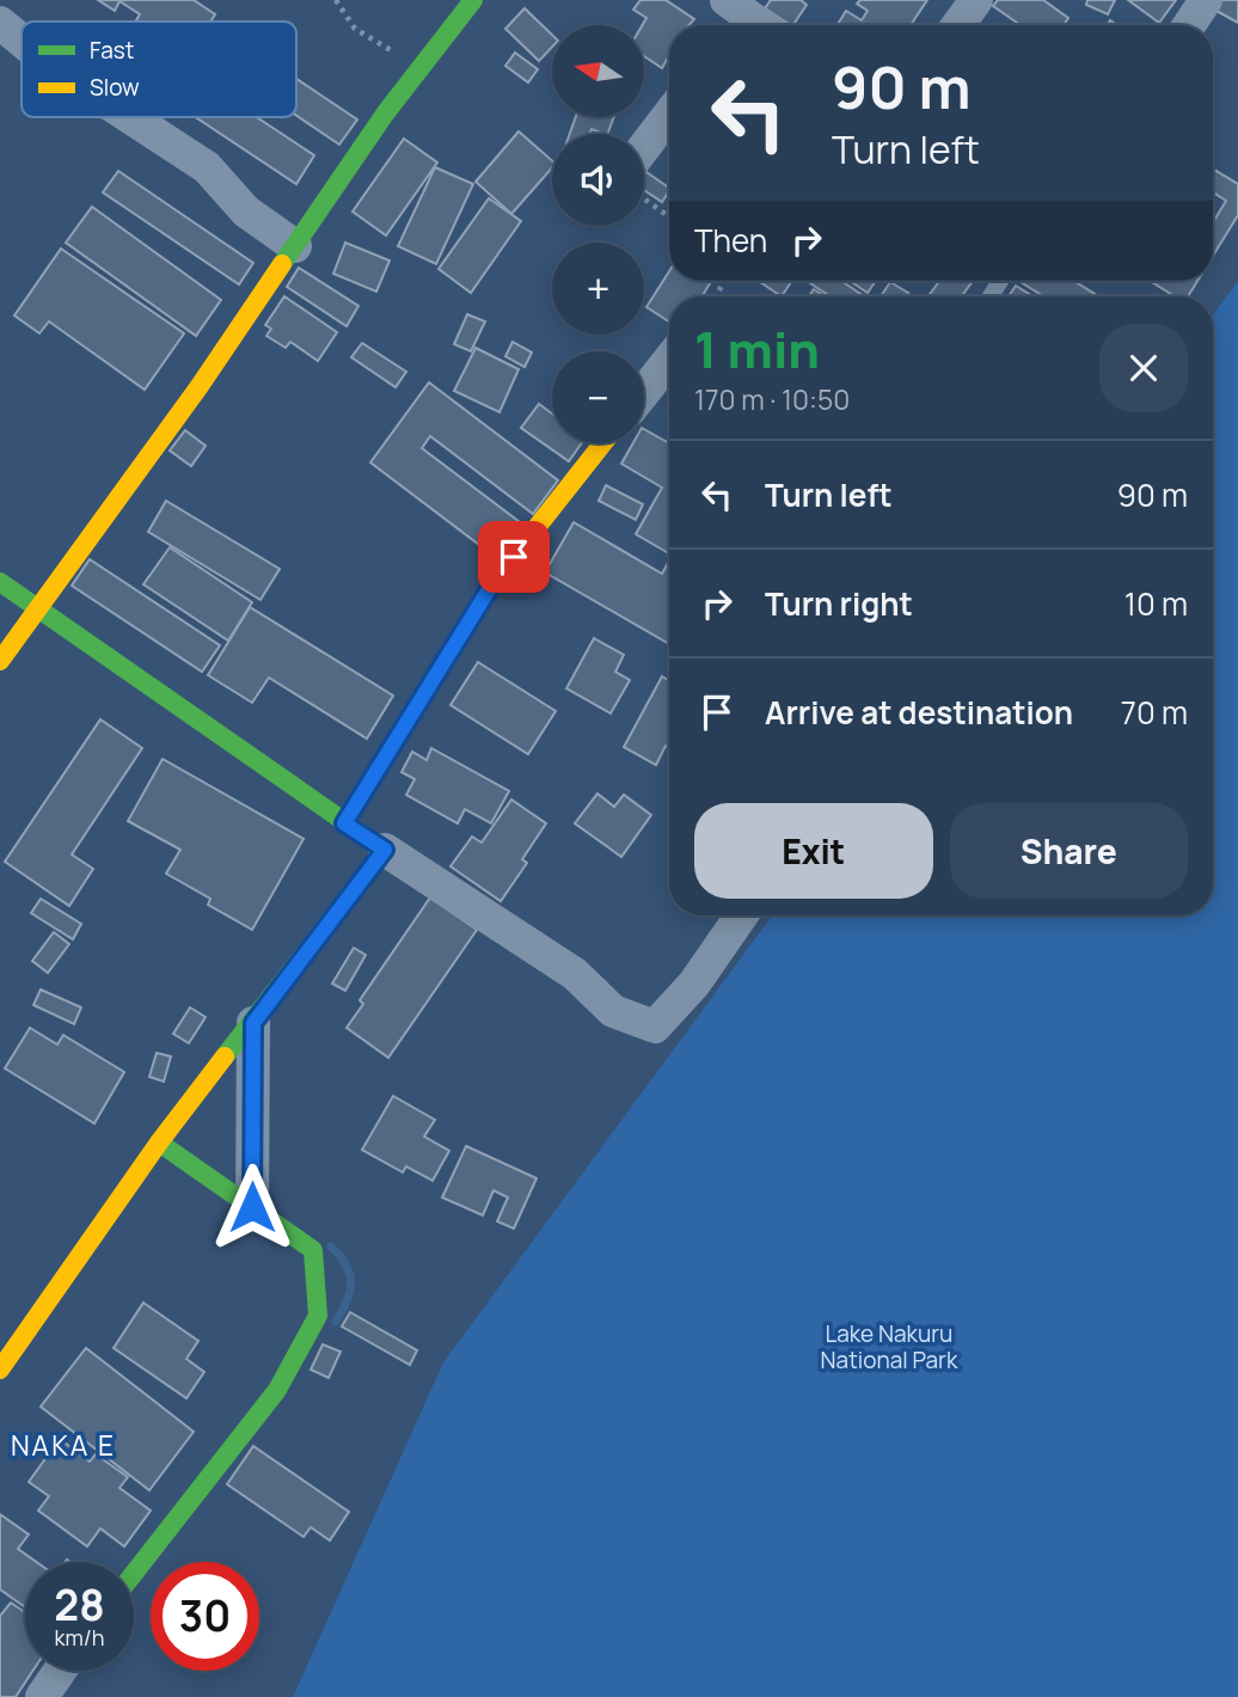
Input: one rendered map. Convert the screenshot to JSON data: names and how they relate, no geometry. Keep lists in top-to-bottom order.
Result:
{
  "districts": ["NAKA E"],
  "parks": ["Lake Nakuru National Park"],
  "legend": ["Fast", "Slow"],
  "north": "left",
  "page": {
    "map_buttons": ["+", "−"],
    "turn": ["90 m", "Turn left"],
    "then": "Then",
    "heading": ["1 min", "170 m · 10:50"],
    "list": [
      {
        "name": "Turn left",
        "value": "90 m"
      },
      {
        "name": "Turn right",
        "value": "10 m"
      },
      {
        "name": "Arrive at destination",
        "value": "70 m"
      }
    ],
    "buttons": ["Exit", "Share"],
    "speed": "28 km/h",
    "limit": "30"
  }
}
